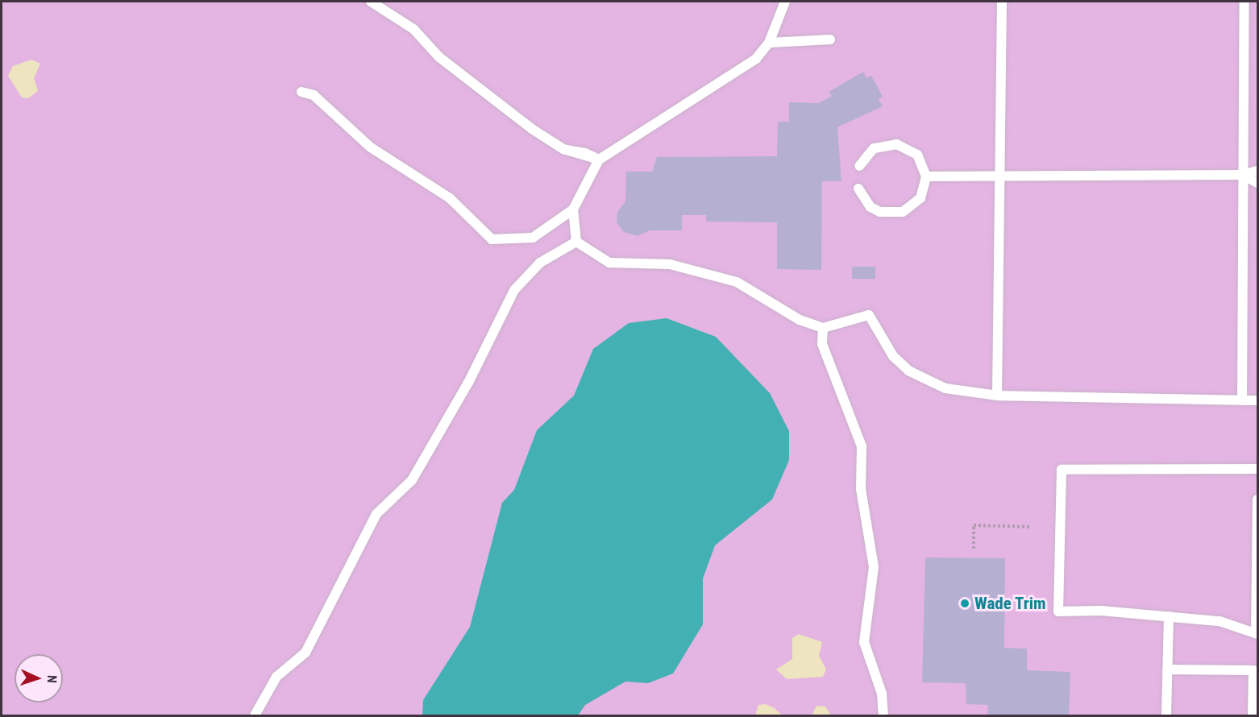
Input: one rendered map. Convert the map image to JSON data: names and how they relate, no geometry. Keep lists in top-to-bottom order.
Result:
{
  "places": ["Wade Trim"],
  "north": "right"
}
